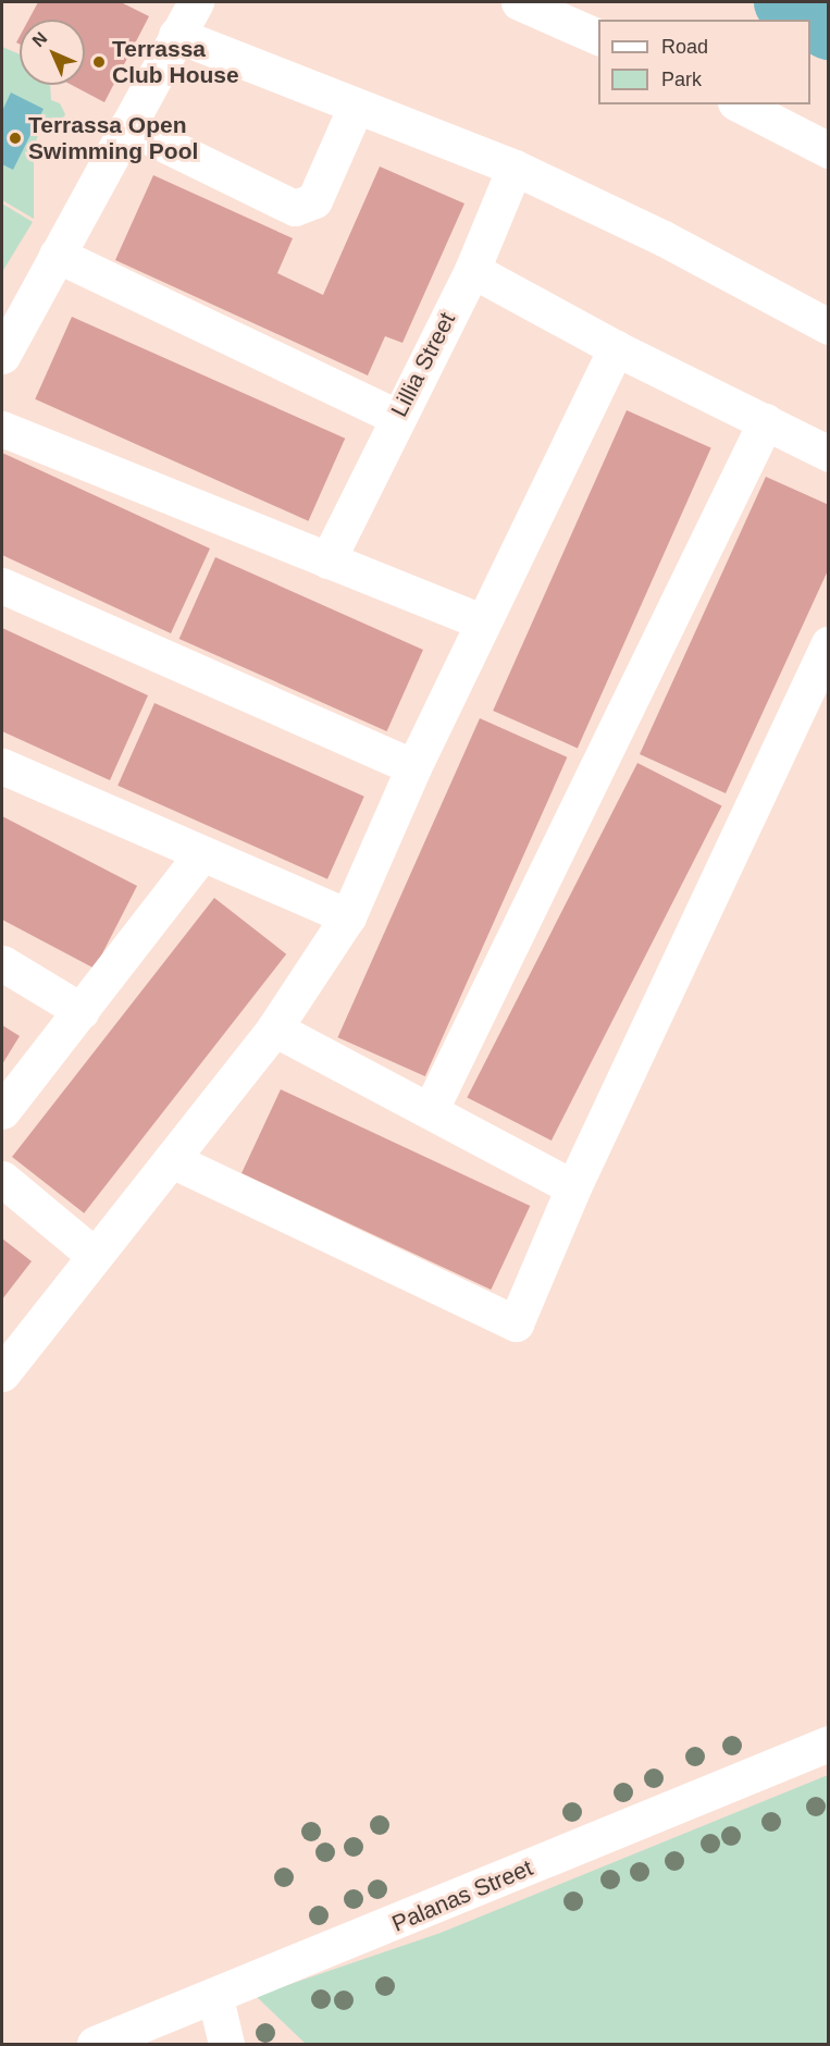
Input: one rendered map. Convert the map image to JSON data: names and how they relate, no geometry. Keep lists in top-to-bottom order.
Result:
{
  "streets": {
    "street": ["Lillia Street", "Palanas Street"]
  },
  "places": ["Terrassa Club House", "Terrassa Open Swimming Pool"],
  "legend": ["Road", "Park"],
  "north": "top left"
}
